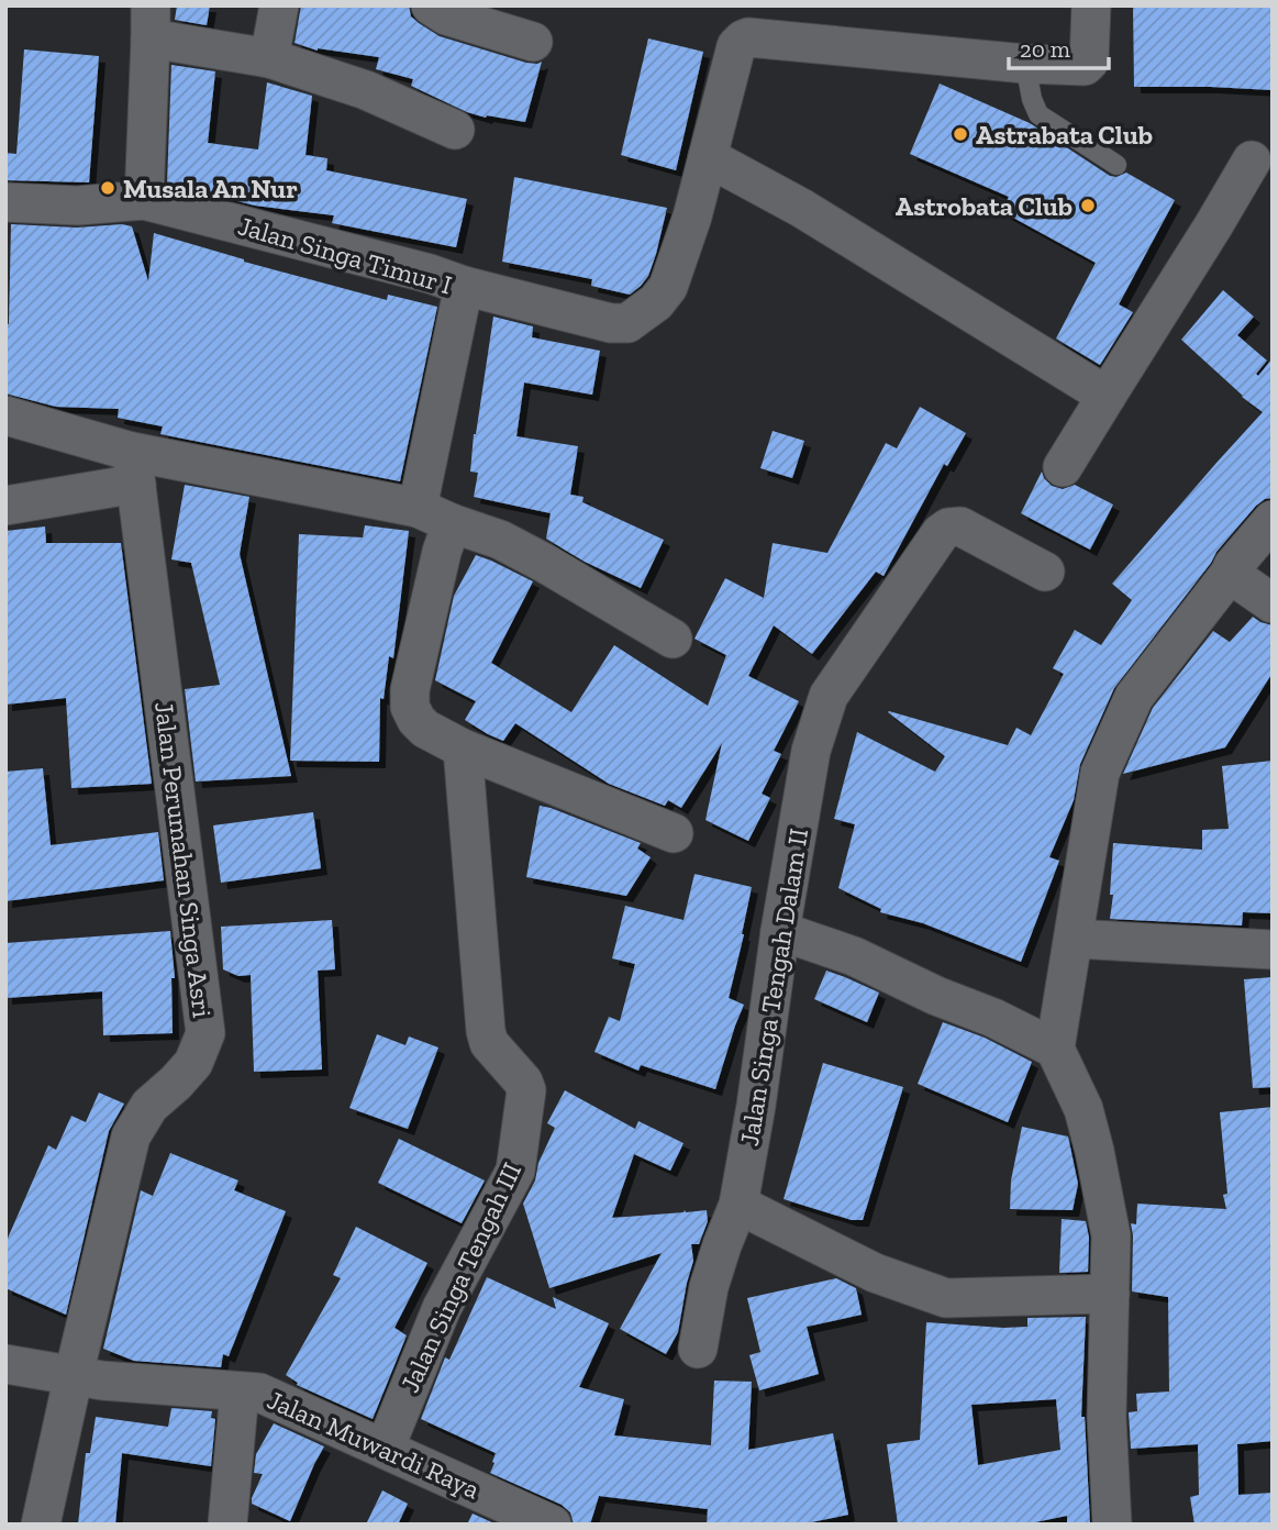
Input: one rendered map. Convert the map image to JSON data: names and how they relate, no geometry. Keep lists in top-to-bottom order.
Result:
{
  "streets": {
    "street": [
      "Jalan Singa Timur I",
      "Jalan Perumahan Singa Asri",
      "Jalan Singa Tengah Dalam II",
      "Jalan Singa Tengah III",
      "Jalan Muwardi Raya"
    ]
  },
  "crossings": [
    ["Jalan Perumahan Singa Asri", "Jalan Muwardi Raya"],
    ["Jalan Singa Tengah III", "Jalan Muwardi Raya"]
  ],
  "places": ["Astrabata Club", "Musala An Nur", "Astrobata Club"],
  "scale_bar": "20 m"
}
